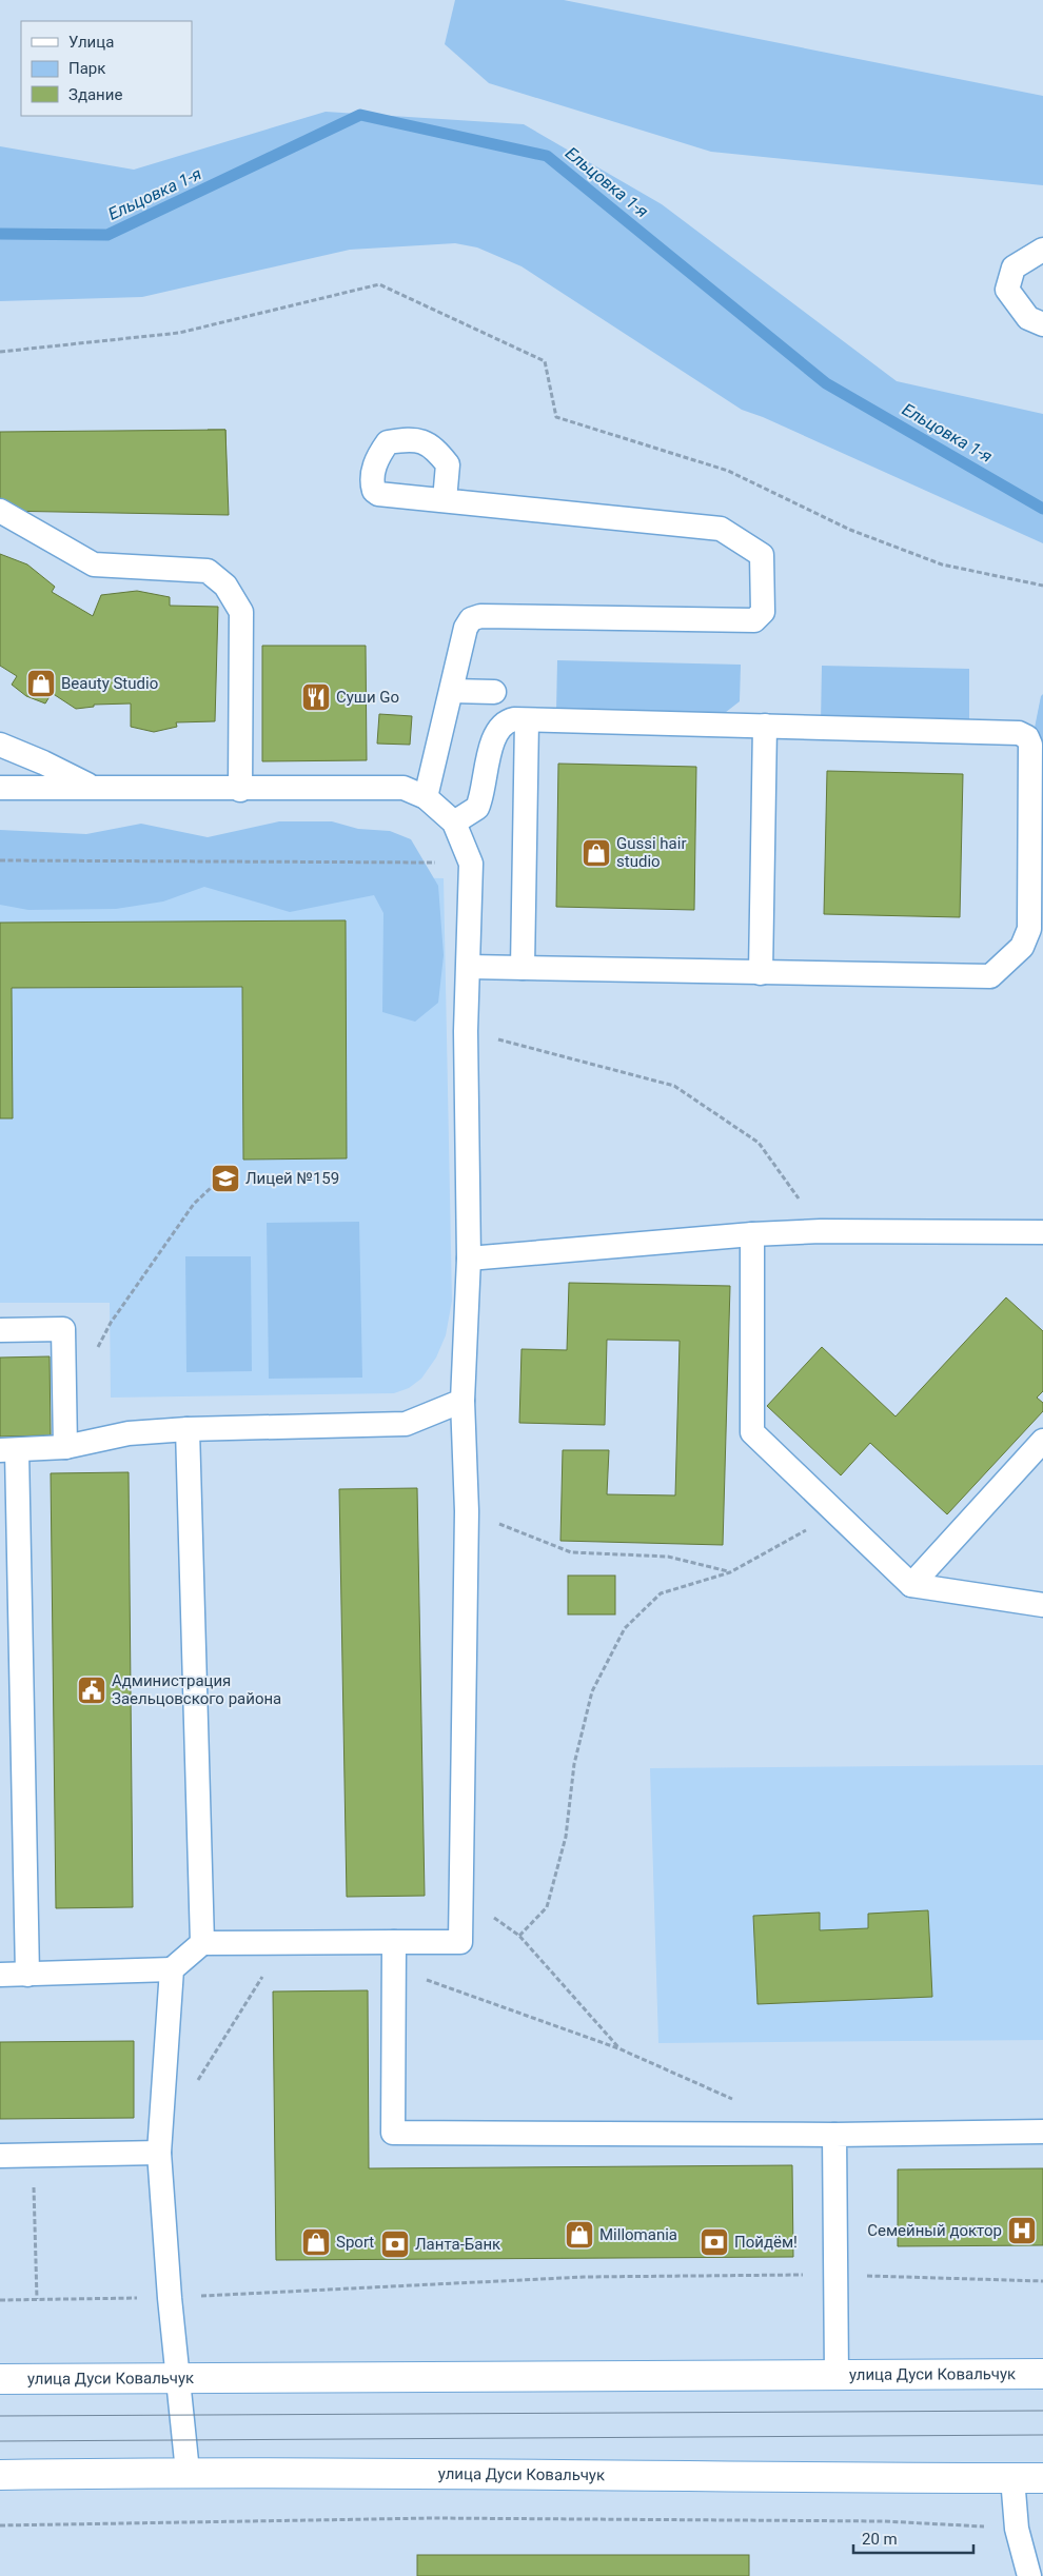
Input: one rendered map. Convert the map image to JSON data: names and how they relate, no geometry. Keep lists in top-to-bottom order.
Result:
{
  "streets": {
    "main road": ["улица Дуси Ковальчук"]
  },
  "water": ["Ельцовка 1-я"],
  "places": {
    "shop": [
      "Beauty Studio",
      "Gussi hair studio",
      "Millomania",
      "Sport"
    ],
    "restaurant": ["Суши Go"],
    "school or university": ["Лицей №159"],
    "public building": ["Администрация Заельцовского района"],
    "hospital": ["Семейный доктор"],
    "bank": ["Пойдём!", "Ланта-Банк"]
  },
  "legend": ["Улица", "Парк", "Здание"],
  "scale_bar": "20 m"
}
